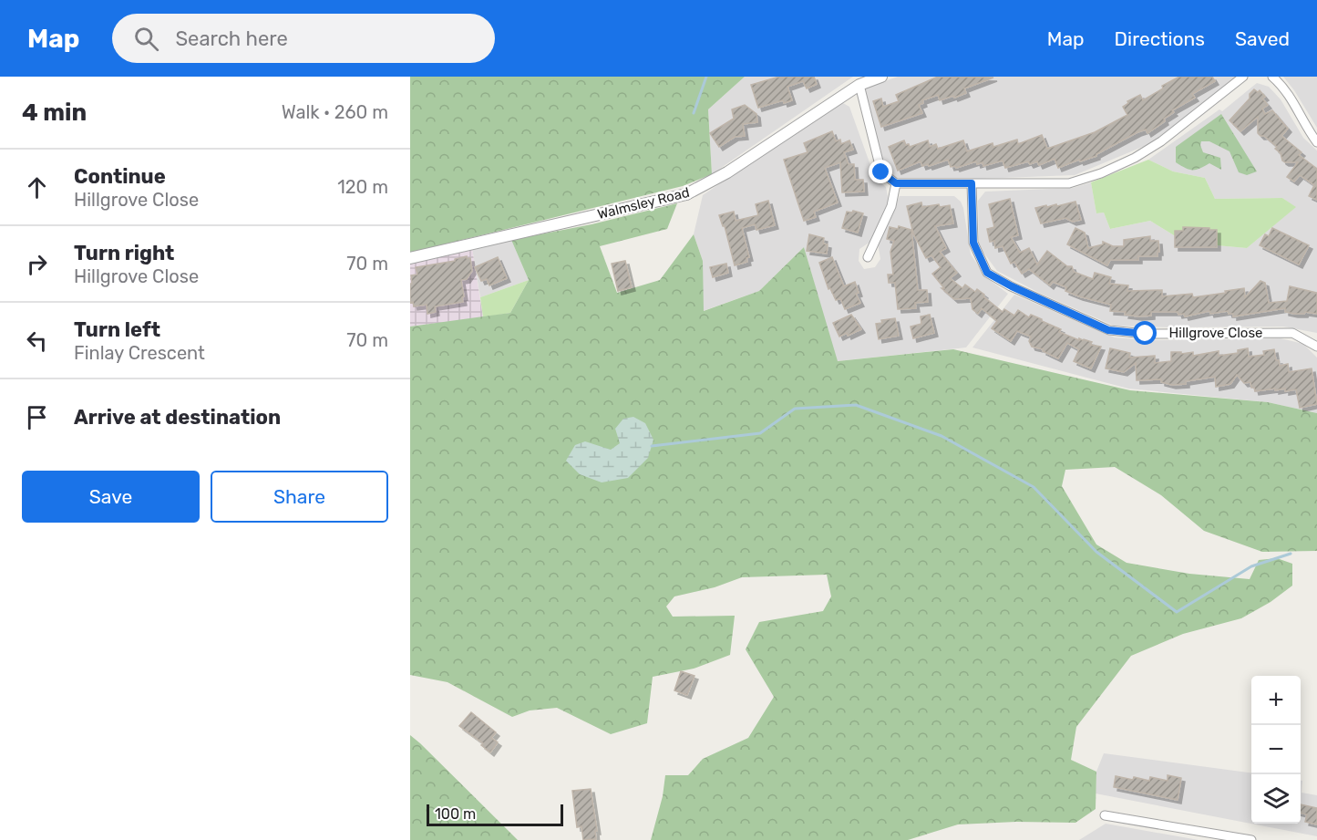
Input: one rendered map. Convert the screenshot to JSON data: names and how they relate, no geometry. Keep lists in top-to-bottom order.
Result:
{
  "streets": {
    "street": ["Walmsley Road", "Hillgrove Close"]
  },
  "scale_bar": "100 m",
  "page": {
    "header": "Map",
    "search": "Search here",
    "nav": ["Map", "Directions", "Saved"],
    "heading": ["4 min", "Walk · 260 m"],
    "list": [
      ["Continue", "Hillgrove Close", "120 m"],
      ["Turn right", "Hillgrove Close", "70 m"],
      ["Turn left", "Finlay Crescent", "70 m"],
      "Arrive at destination"
    ],
    "buttons": ["Save", "Share"],
    "map_buttons": ["+", "−"],
    "scale": "100 m"
  }
}
